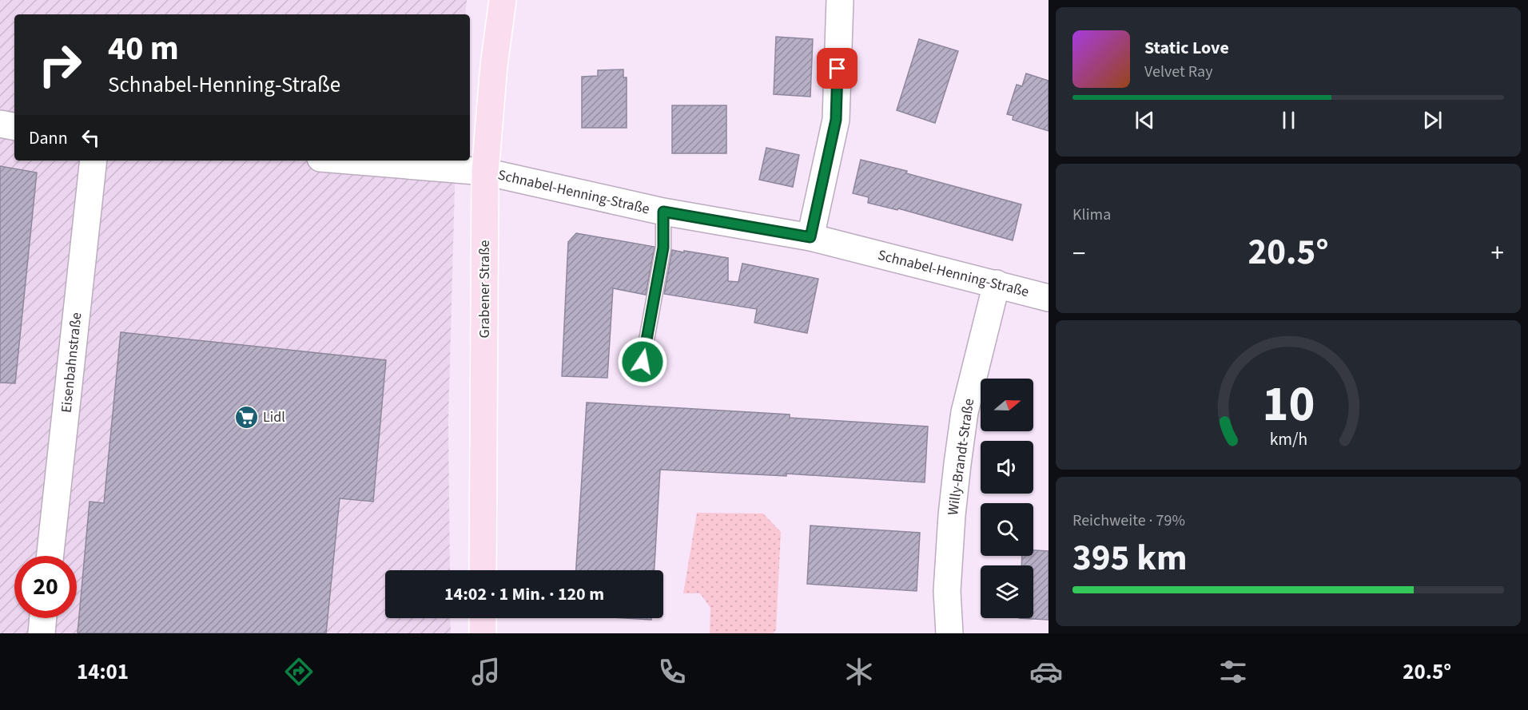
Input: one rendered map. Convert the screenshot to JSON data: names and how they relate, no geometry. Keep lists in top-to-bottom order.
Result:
{
  "streets": {
    "main road": ["Grabener Straße"],
    "street": ["Schnabel-Henning-Straße", "Eisenbahnstraße", "Willy-Brandt-Straße"]
  },
  "crossings": [
    ["Schnabel-Henning-Straße", "Grabener Straße"],
    ["Schnabel-Henning-Straße", "Willy-Brandt-Straße"]
  ],
  "places": {
    "supermarket": ["Lidl"]
  },
  "north": "right",
  "page": {
    "turn": ["40 m", "Schnabel-Henning-Straße"],
    "song": ["Static Love", "Velvet Ray"],
    "then": "Dann",
    "tile": [
      "Klima",
      ["Reichweite · 79%", "395 km"]
    ],
    "heat": ["−", "20.5°", "+"],
    "limit": "20",
    "trip": "14:02 · 1 Min. · 120 m",
    "tabs": ["14:01", "20.5°"],
    "gauge": ["10", "km/h"]
  }
}
